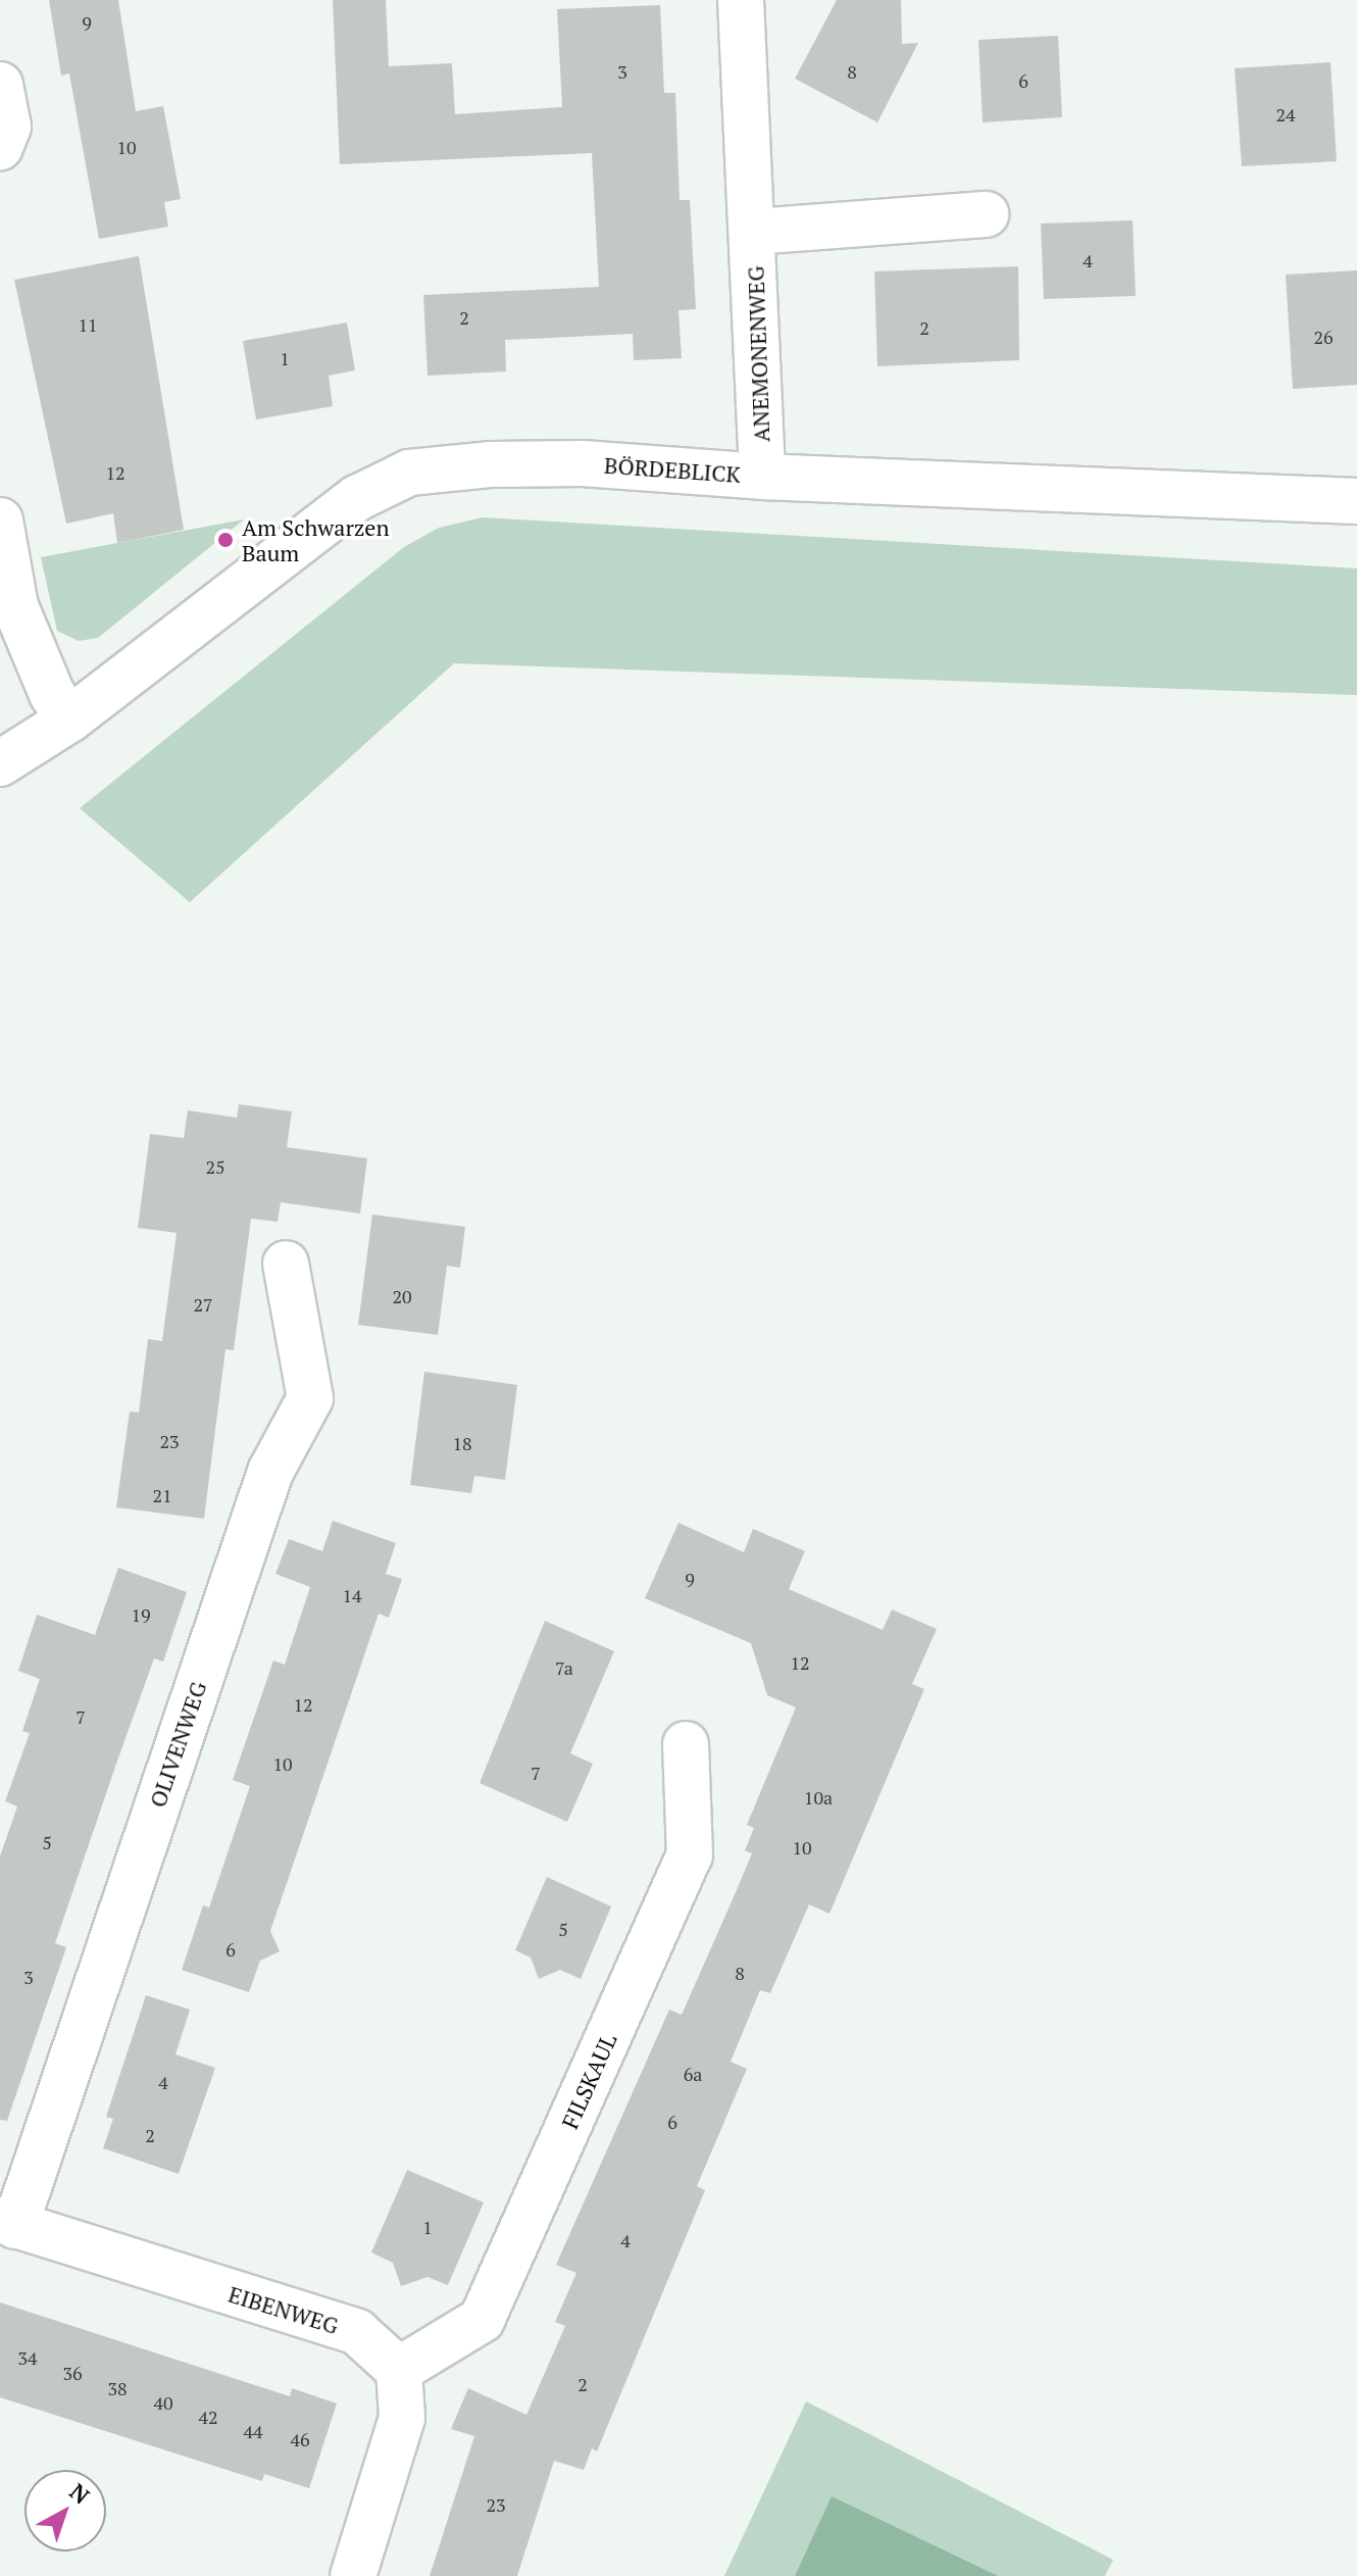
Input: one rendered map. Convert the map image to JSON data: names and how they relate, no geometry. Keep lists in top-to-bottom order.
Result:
{
  "streets": {
    "street": [
      "ANEMONENWEG",
      "BÖRDEBLICK",
      "OLIVENWEG",
      "FILSKAUL",
      "EIBENWEG"
    ]
  },
  "crossings": [
    ["ANEMONENWEG", "BÖRDEBLICK"],
    ["OLIVENWEG", "EIBENWEG"],
    ["FILSKAUL", "EIBENWEG"]
  ],
  "places": ["Am Schwarzen Baum"],
  "house_numbers": [
    "9",
    "3",
    "8",
    "6",
    "24",
    "10",
    "4",
    "2",
    "11",
    "2",
    "26",
    "1",
    "12",
    "25",
    "20",
    "27",
    "23",
    "18",
    "21",
    "9",
    "14",
    "19",
    "12",
    "7a",
    "12",
    "7",
    "10",
    "7",
    "10a",
    "5",
    "10",
    "5",
    "6",
    "8",
    "3",
    "6a",
    "4",
    "6",
    "2",
    "1",
    "4",
    "34",
    "36",
    "2",
    "38",
    "40",
    "42",
    "44",
    "46",
    "23"
  ],
  "north": "top right"
}
